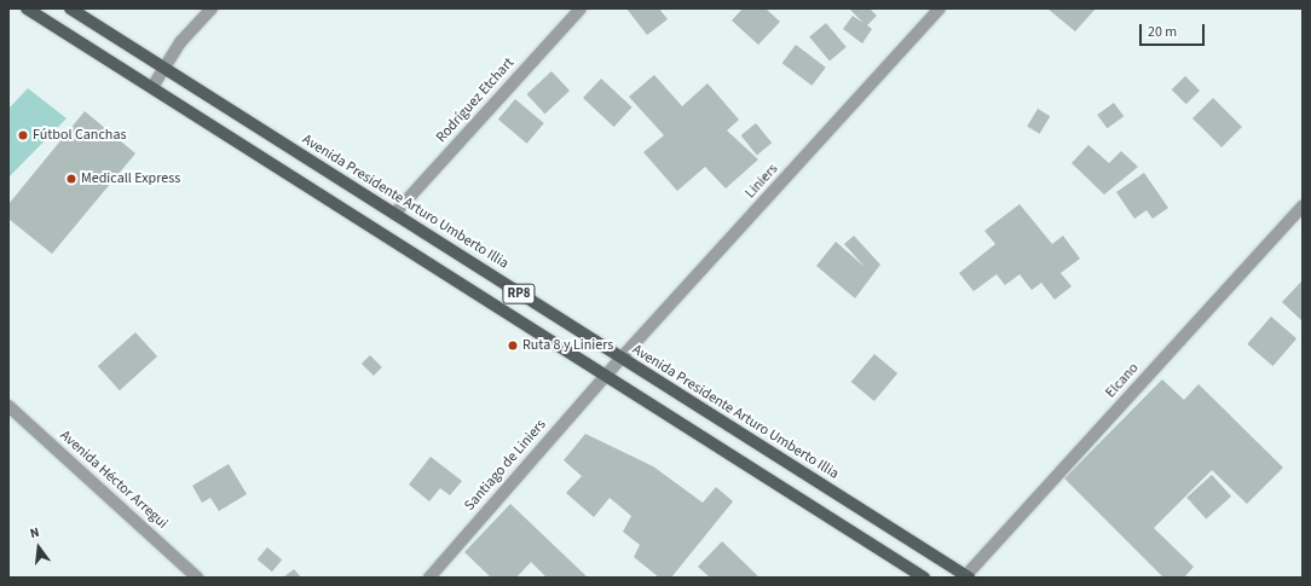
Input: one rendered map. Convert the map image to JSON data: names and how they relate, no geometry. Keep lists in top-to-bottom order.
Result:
{
  "streets": {
    "main road": ["Avenida Presidente Arturo Umberto Illia", "RP8"],
    "street": [
      "Rodríguez Etchart",
      "Liniers",
      "Elcano",
      "Santiago de Liniers",
      "Avenida Héctor Arregui"
    ]
  },
  "crossings": [
    ["Rodríguez Etchart", "Avenida Presidente Arturo Umberto Illia"],
    ["Liniers", "Avenida Presidente Arturo Umberto Illia"],
    ["Liniers", "RP8"],
    ["Liniers", "Santiago de Liniers"],
    ["Avenida Presidente Arturo Umberto Illia", "Elcano"],
    ["RP8", "Santiago de Liniers"]
  ],
  "places": ["Fútbol Canchas", "Medicall Express", "Ruta 8 y Liniers"],
  "scale_bar": "20 m",
  "north": "top"
}
